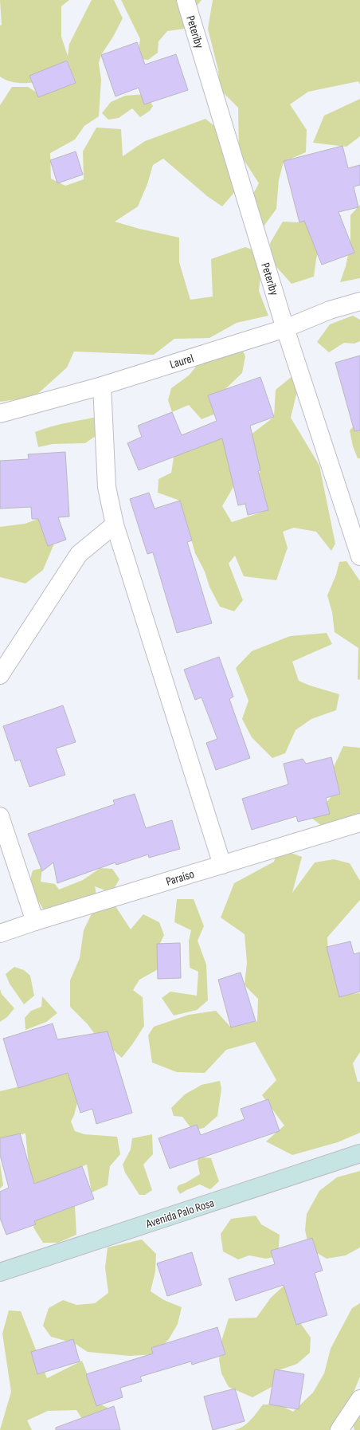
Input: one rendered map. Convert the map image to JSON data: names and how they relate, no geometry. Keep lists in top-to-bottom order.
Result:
{
  "streets": {
    "main road": ["Avenida Palo Rosa"],
    "street": ["Peteriby", "Laurel", "Paraíso"]
  },
  "crossings": [
    ["Peteriby", "Laurel"]
  ]
}
